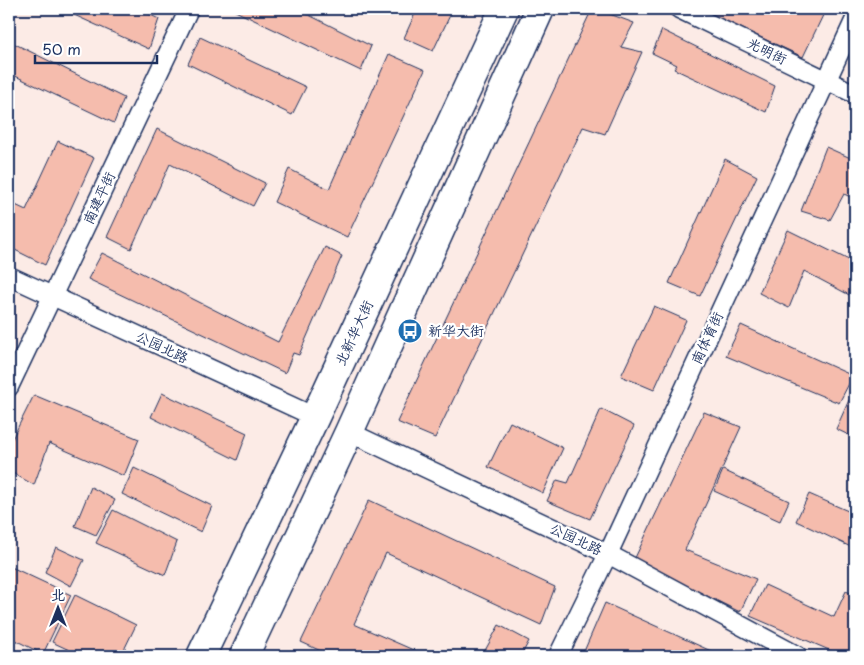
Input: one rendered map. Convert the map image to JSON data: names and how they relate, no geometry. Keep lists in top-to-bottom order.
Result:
{
  "streets": {
    "main road": ["北新华大街"],
    "street": [
      "光明街",
      "南建平街",
      "南体育街",
      "公园北路"
    ]
  },
  "crossings": [
    ["光明街", "南体育街"],
    ["南建平街", "公园北路"],
    ["北新华大街", "公园北路"],
    ["南体育街", "公园北路"]
  ],
  "places": {
    "bus stop": ["新华大街"]
  },
  "scale_bar": "50 m",
  "north": "top"
}
